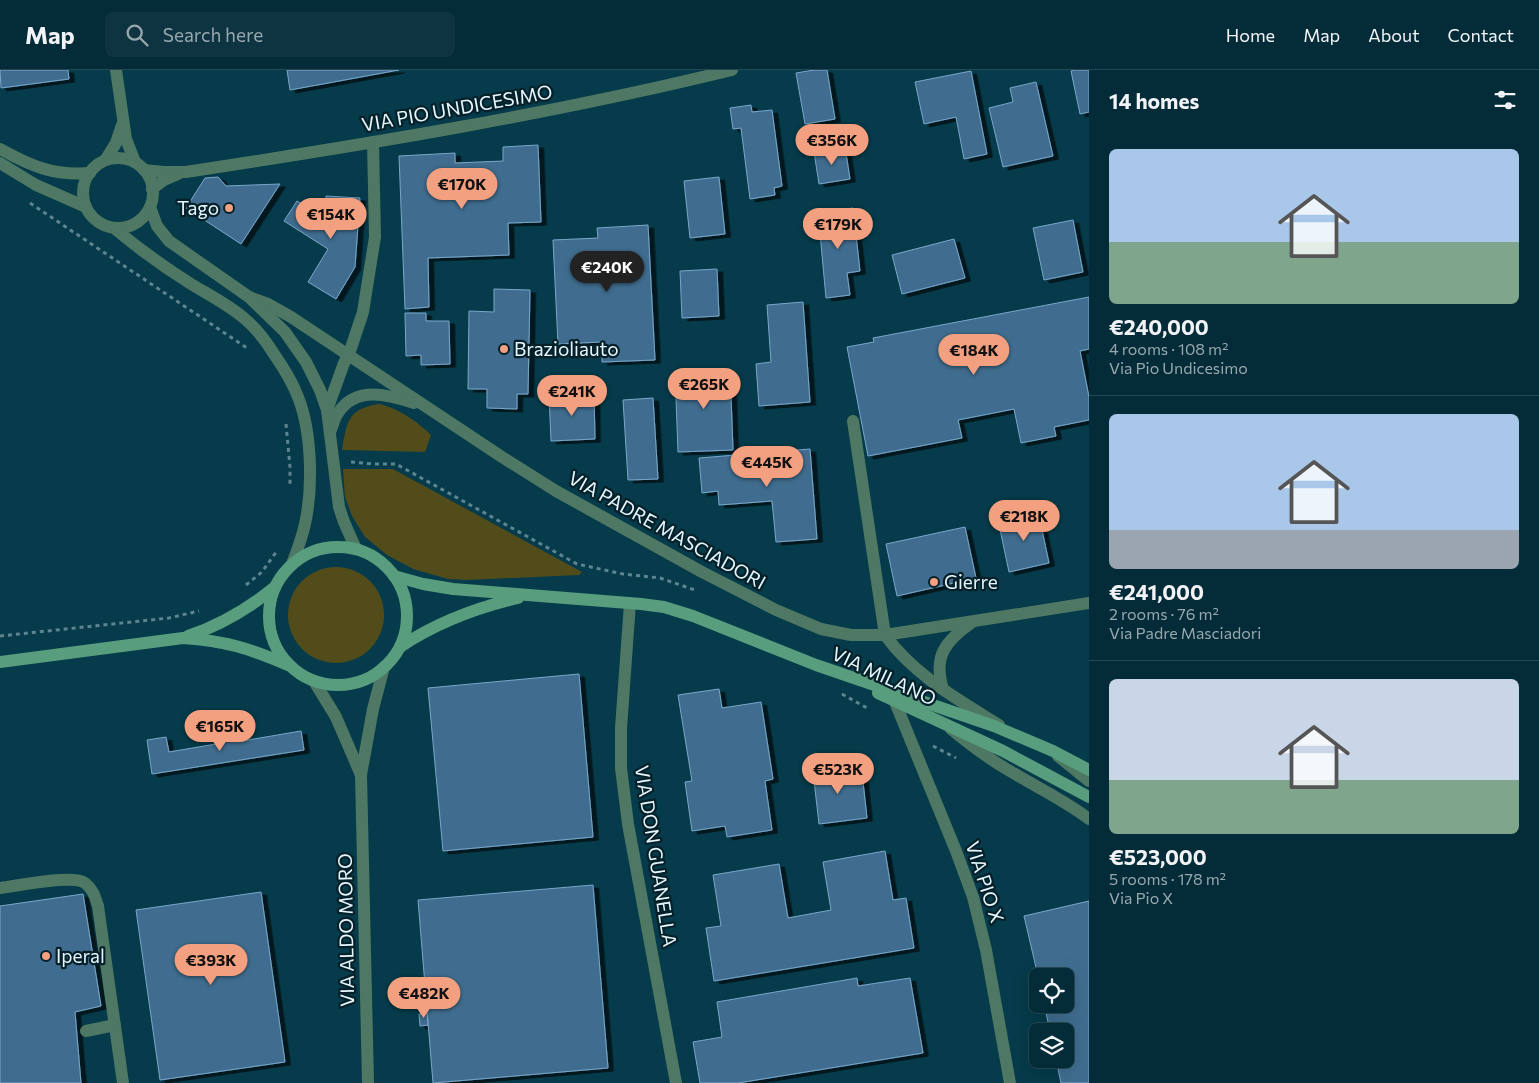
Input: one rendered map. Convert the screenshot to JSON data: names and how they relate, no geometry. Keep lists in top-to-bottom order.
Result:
{
  "streets": {
    "main road": ["VIA MILANO"],
    "street": [
      "VIA PIO UNDICESIMO",
      "VIA PADRE MASCIADORI",
      "VIA DON GUANELLA",
      "VIA PIO X",
      "VIA ALDO MORO"
    ]
  },
  "crossings": [
    ["VIA MILANO", "VIA PIO X"]
  ],
  "places": [
    "Tago",
    "Brazioliauto",
    "Gierre",
    "Iperal"
  ],
  "page": {
    "header": "Map",
    "search": "Search here",
    "nav": [
      "Home",
      "Map",
      "About",
      "Contact"
    ],
    "heading": "14 homes",
    "price": [
      "€356K",
      "€170K",
      "€154K",
      "€179K",
      "€240K",
      "€184K",
      "€265K",
      "€241K",
      "€445K",
      "€218K",
      "€165K",
      "€523K",
      "€393K",
      "€482K"
    ],
    "list": [
      {
        "name": "€240,000",
        "note": "4 rooms · 108 m² · Via Pio Undicesimo"
      },
      {
        "name": "€241,000",
        "note": "2 rooms · 76 m² · Via Padre Masciadori"
      },
      {
        "name": "€523,000",
        "note": "5 rooms · 178 m² · Via Pio X"
      }
    ]
  }
}
